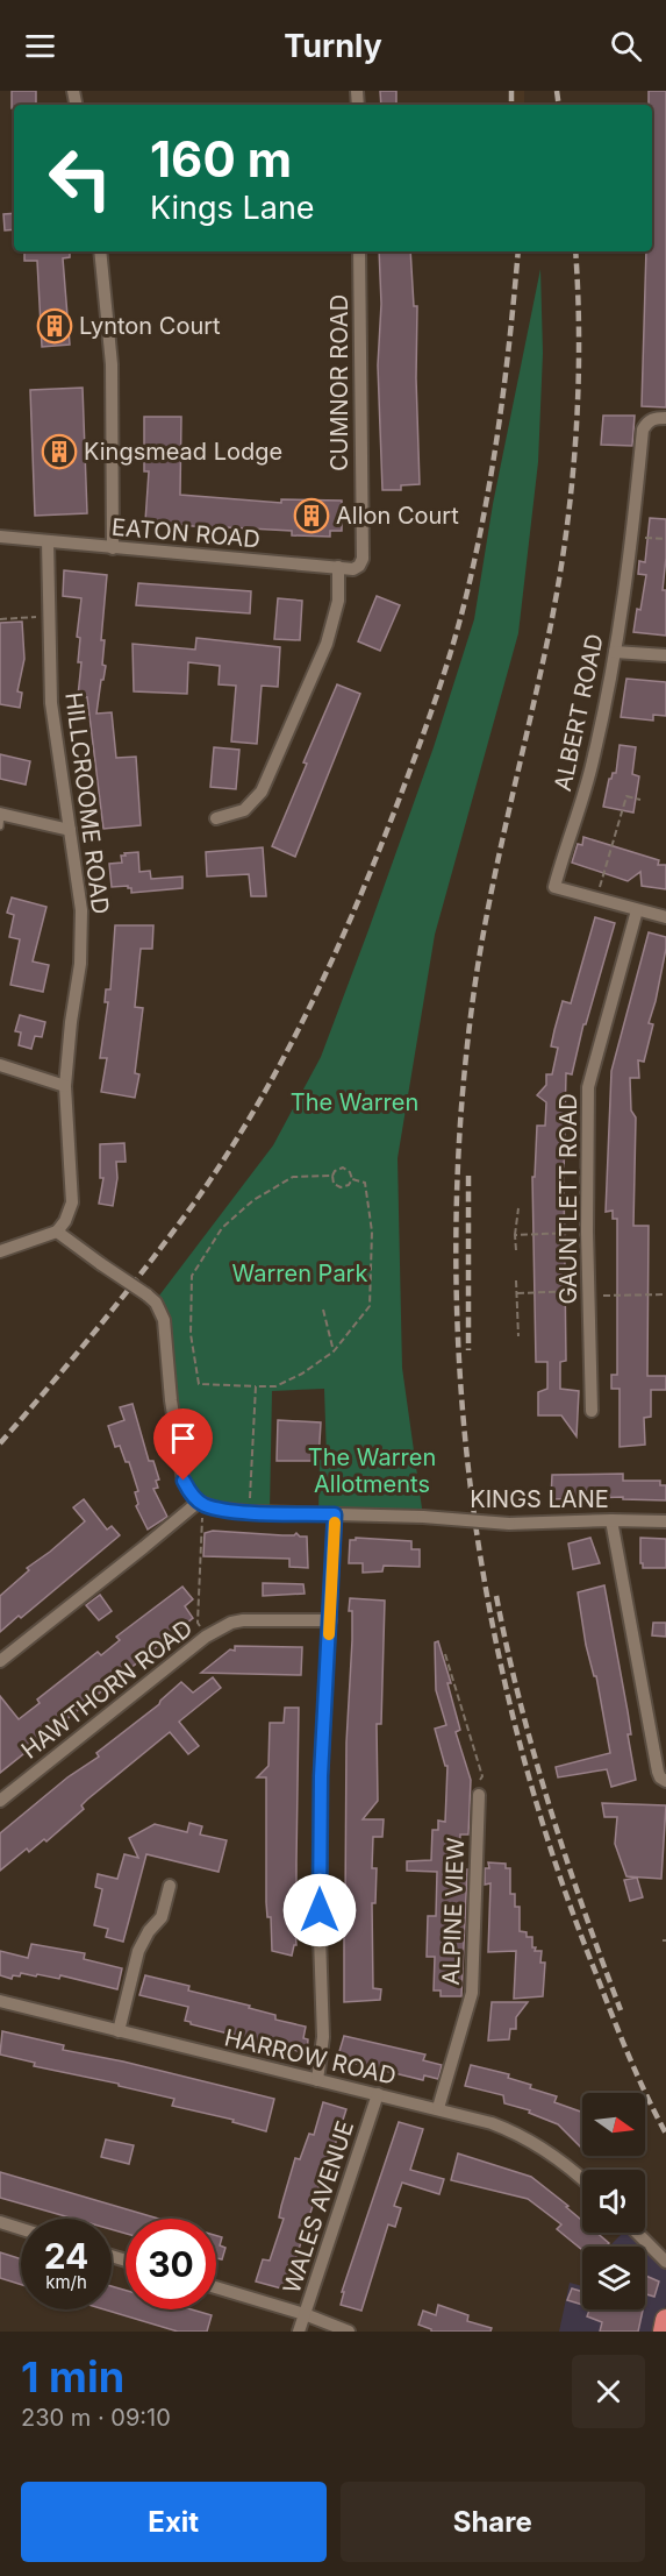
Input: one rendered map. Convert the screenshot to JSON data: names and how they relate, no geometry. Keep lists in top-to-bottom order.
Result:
{
  "streets": {
    "street": [
      "CUMNOR ROAD",
      "EATON ROAD",
      "ALBERT ROAD",
      "HILLCROOME ROAD",
      "GAUNTLETT ROAD",
      "KINGS LANE",
      "HAWTHORN ROAD",
      "ALPINE VIEW",
      "HARROW ROAD",
      "WALES AVENUE"
    ]
  },
  "crossings": [
    ["CUMNOR ROAD", "EATON ROAD"],
    ["EATON ROAD", "HILLCROOME ROAD"],
    ["ALBERT ROAD", "GAUNTLETT ROAD"],
    ["ALPINE VIEW", "HARROW ROAD"],
    ["HARROW ROAD", "WALES AVENUE"]
  ],
  "parks": ["The Warren", "Warren Park", "The Warren Allotments"],
  "places": {
    "building": ["Lynton Court", "Kingsmead Lodge", "Allon Court"]
  },
  "north": "right",
  "page": {
    "header": "Turnly",
    "turn": ["160 m", "Kings Lane"],
    "speed": "24 km/h",
    "limit": "30",
    "heading": ["1 min", "230 m · 09:10"],
    "buttons": ["Exit", "Share"]
  }
}
